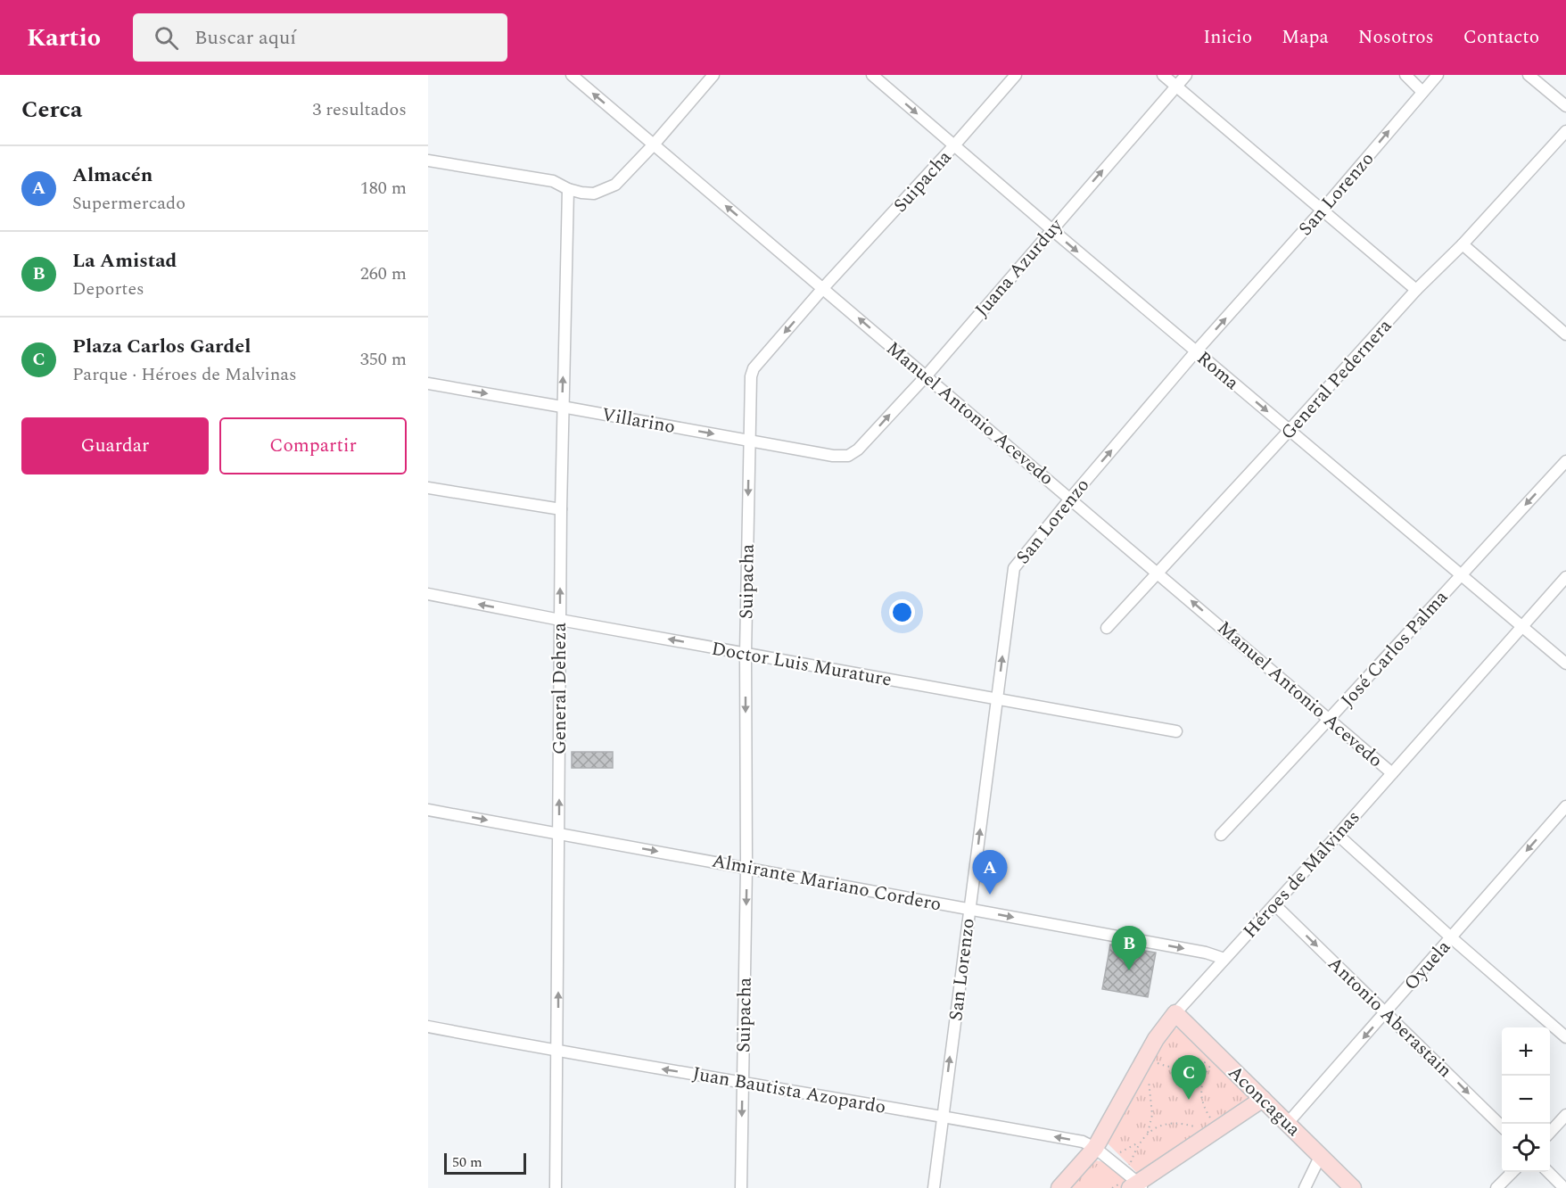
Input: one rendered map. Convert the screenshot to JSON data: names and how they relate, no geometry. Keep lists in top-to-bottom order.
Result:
{
  "streets": {
    "street": [
      "Suipacha",
      "San Lorenzo",
      "Juana Azurduy",
      "Roma",
      "General Pedernera",
      "Manuel Antonio Acevedo",
      "Villarino",
      "José Carlos Palma",
      "Doctor Luis Murature",
      "General Deheza",
      "Héroes de Malvinas",
      "Almirante Mariano Cordero",
      "Oyuela",
      "Antonio Aberastain",
      "Juan Bautista Azopardo",
      "Aconcagua"
    ]
  },
  "crossings": [
    ["Suipacha", "Roma"],
    ["Suipacha", "Manuel Antonio Acevedo"],
    ["Suipacha", "Villarino"],
    ["Suipacha", "Doctor Luis Murature"],
    ["Suipacha", "Almirante Mariano Cordero"],
    ["Suipacha", "Juan Bautista Azopardo"],
    ["San Lorenzo", "Roma"],
    ["San Lorenzo", "Manuel Antonio Acevedo"],
    ["San Lorenzo", "Doctor Luis Murature"],
    ["San Lorenzo", "Almirante Mariano Cordero"],
    ["San Lorenzo", "Juan Bautista Azopardo"],
    ["Juana Azurduy", "Roma"],
    ["Juana Azurduy", "Manuel Antonio Acevedo"],
    ["Juana Azurduy", "Villarino"],
    ["Roma", "General Pedernera"],
    ["Roma", "José Carlos Palma"],
    ["Roma", "Héroes de Malvinas"],
    ["General Pedernera", "Manuel Antonio Acevedo"],
    ["Manuel Antonio Acevedo", "José Carlos Palma"],
    ["Manuel Antonio Acevedo", "Héroes de Malvinas"],
    ["Villarino", "General Deheza"],
    ["Doctor Luis Murature", "General Deheza"],
    ["General Deheza", "Almirante Mariano Cordero"],
    ["General Deheza", "Juan Bautista Azopardo"],
    ["Héroes de Malvinas", "Almirante Mariano Cordero"],
    ["Héroes de Malvinas", "Antonio Aberastain"],
    ["Héroes de Malvinas", "Juan Bautista Azopardo"],
    ["Héroes de Malvinas", "Aconcagua"],
    ["Oyuela", "Antonio Aberastain"],
    ["Oyuela", "Aconcagua"]
  ],
  "one_way": [
    "Suipacha",
    "San Lorenzo",
    "Juana Azurduy",
    "Roma",
    "Manuel Antonio Acevedo",
    "Villarino",
    "Doctor Luis Murature",
    "General Deheza",
    "Almirante Mariano Cordero",
    "Oyuela",
    "Antonio Aberastain",
    "Juan Bautista Azopardo"
  ],
  "scale_bar": "50 m",
  "page": {
    "header": "Kartio",
    "search": "Buscar aquí",
    "nav": [
      "Inicio",
      "Mapa",
      "Nosotros",
      "Contacto"
    ],
    "heading": ["Cerca", "3 resultados"],
    "list": [
      {
        "mark": "A",
        "name": "Almacén",
        "note": "Supermercado",
        "value": "180 m"
      },
      {
        "mark": "B",
        "name": "La Amistad",
        "note": "Deportes",
        "value": "260 m"
      },
      {
        "mark": "C",
        "name": "Plaza Carlos Gardel",
        "note": "Parque · Héroes de Malvinas",
        "value": "350 m"
      }
    ],
    "buttons": ["Guardar", "Compartir"],
    "pins": ["A", "B", "C"],
    "map_buttons": ["+", "−"],
    "scale": "50 m"
  }
}
